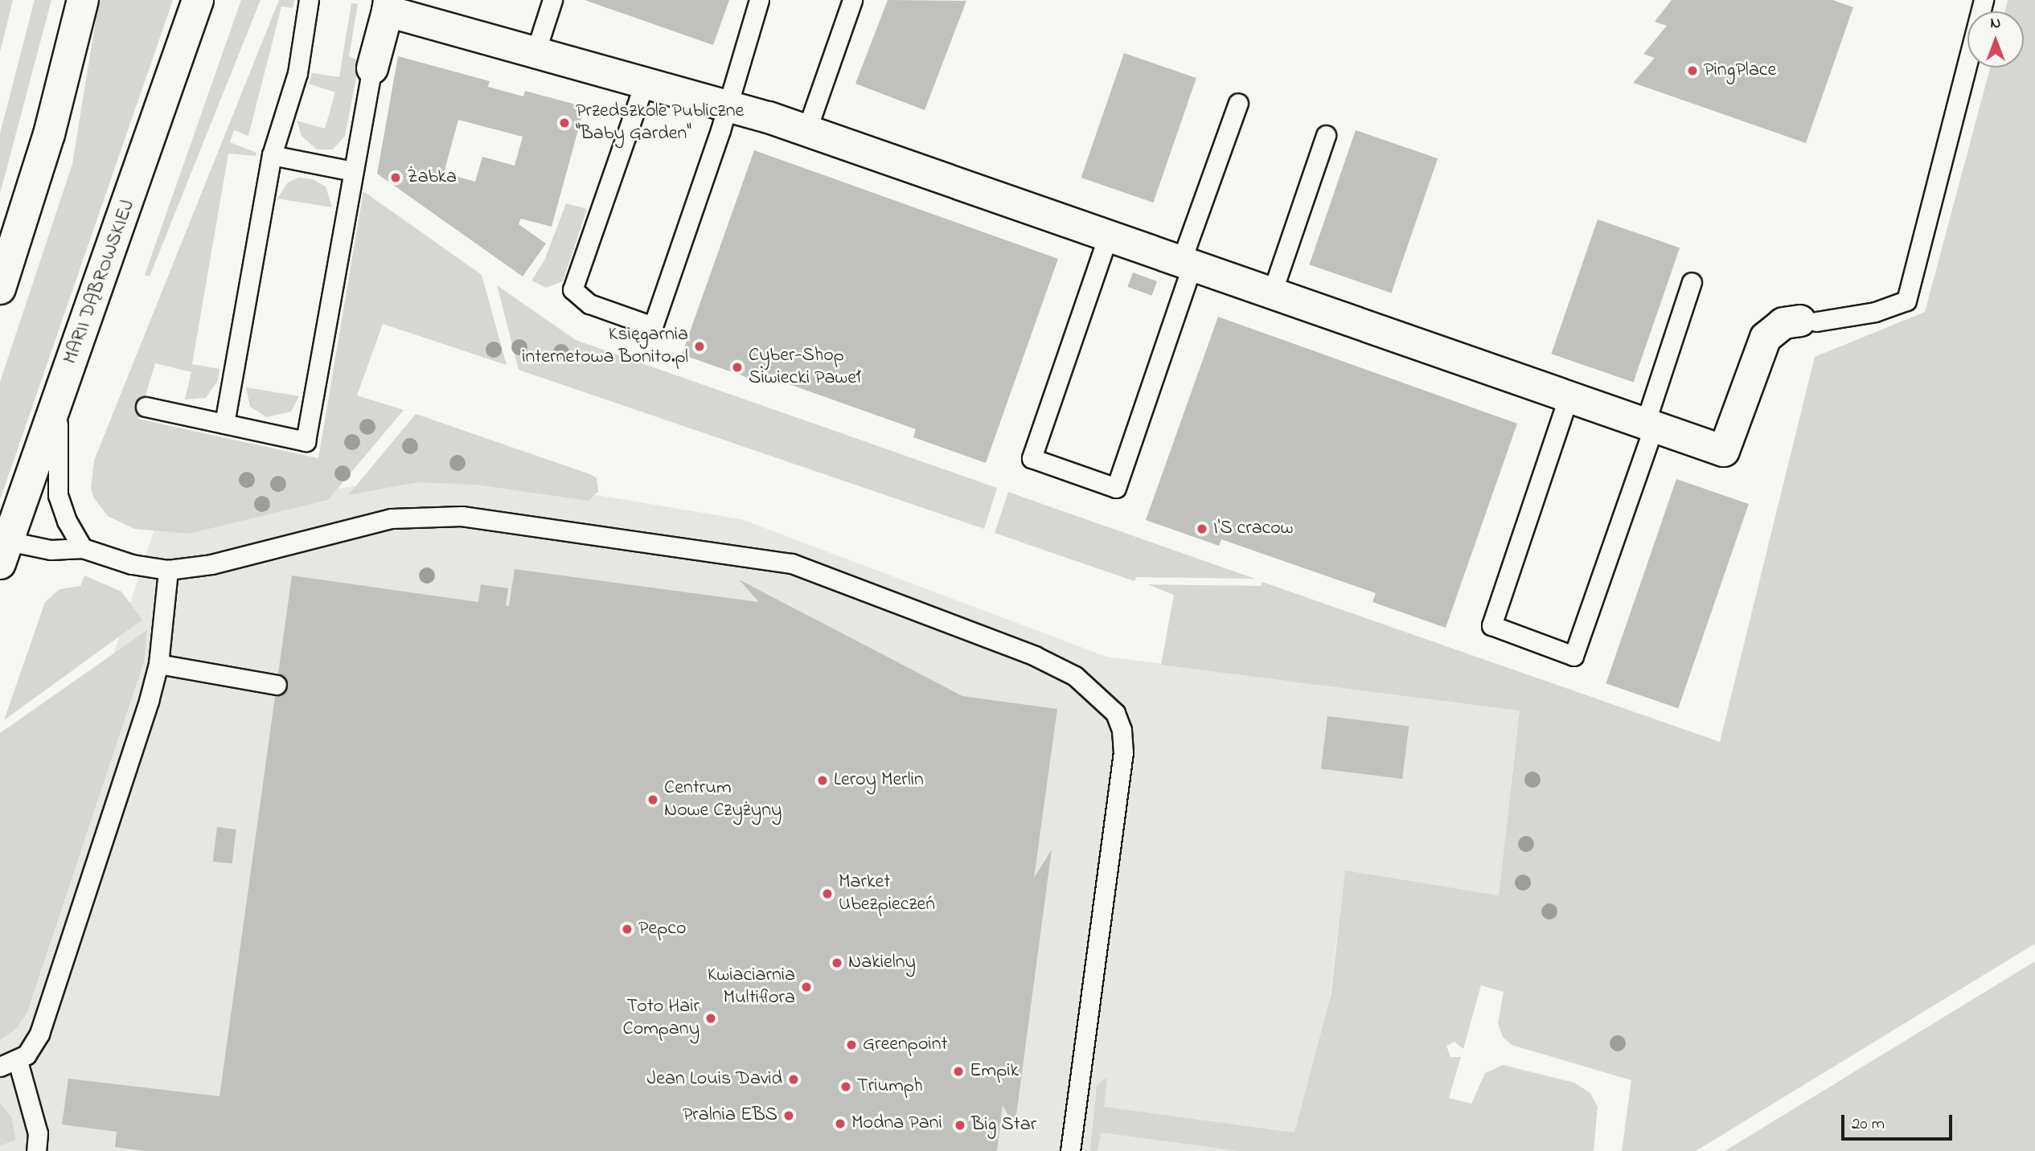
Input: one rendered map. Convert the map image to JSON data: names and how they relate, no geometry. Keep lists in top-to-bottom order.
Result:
{
  "streets": {
    "street": ["MARII DĄBROWSKIEJ"]
  },
  "places": [
    "PingPlace",
    "Przedszkole Publiczne \"Baby Garden\"",
    "Żabka",
    "Księgarnia internetowa Bonito.pl",
    "Cyber-Shop Siwiecki Paweł",
    "I'S cracow",
    "Leroy Merlin",
    "Centrum Nowe Czyżyny",
    "Market Ubezpieczeń",
    "Pepco",
    "Nakielny",
    "Kwiaciarnia Multiflora",
    "Toto Hair Company",
    "Greenpoint",
    "Empik",
    "Jean Louis David",
    "Triumph",
    "Pralnia EBS",
    "Modna Pani",
    "Big Star"
  ],
  "scale_bar": "20 m",
  "north": "top"
}
